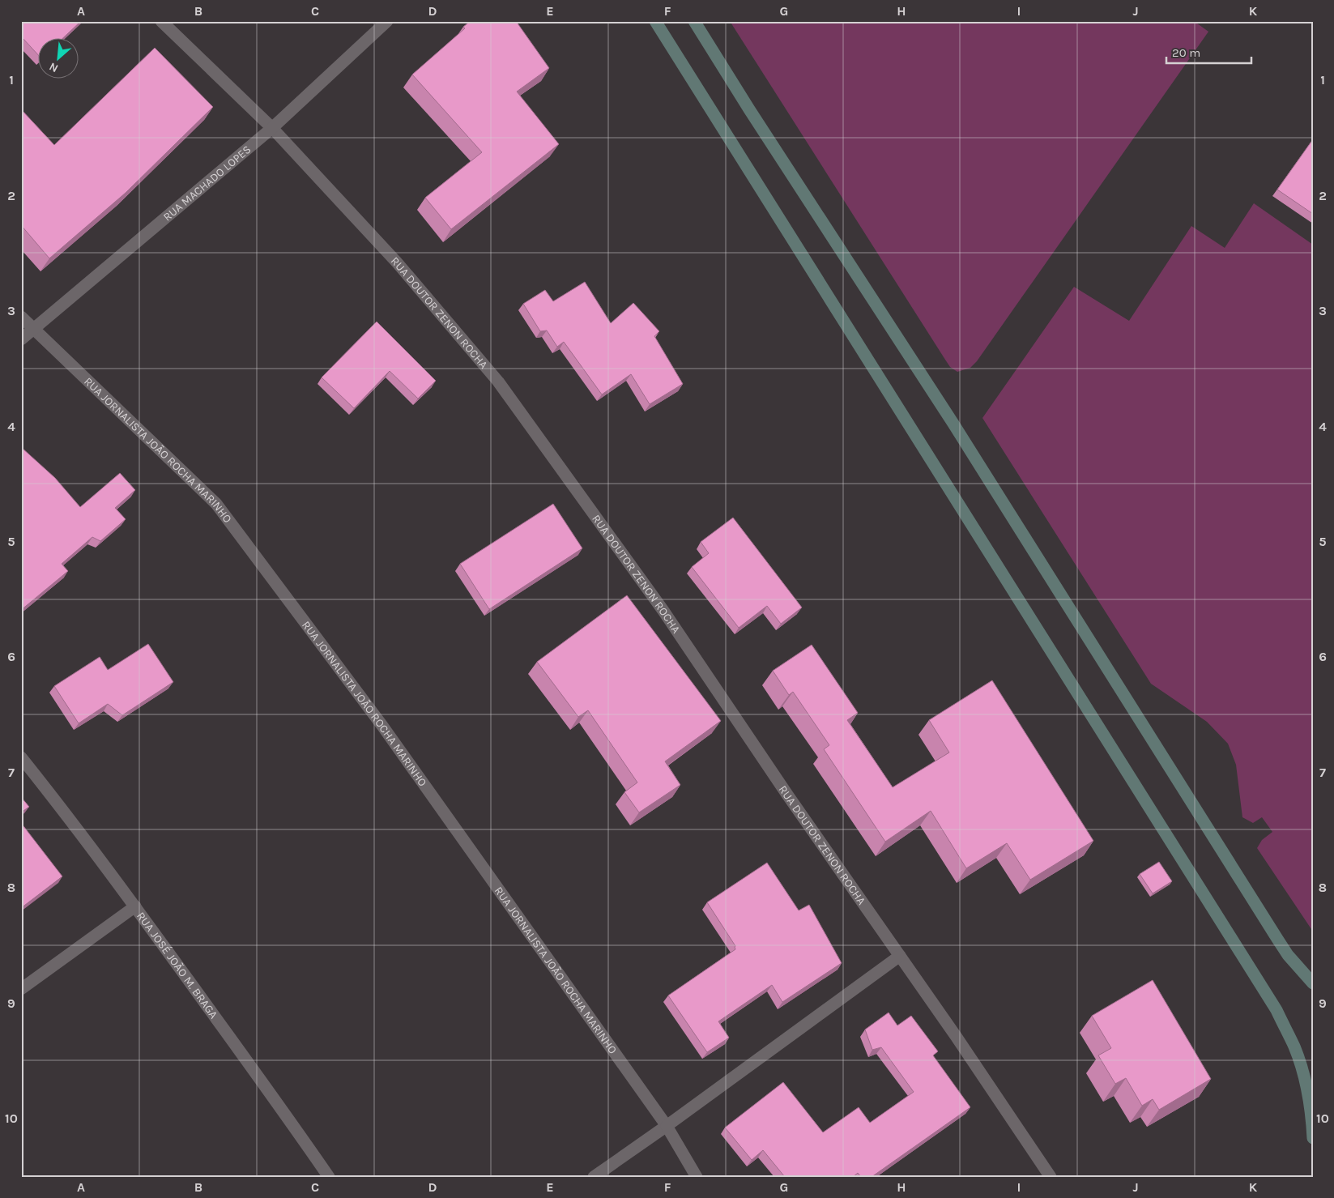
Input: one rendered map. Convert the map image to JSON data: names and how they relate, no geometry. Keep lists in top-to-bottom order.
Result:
{
  "streets": {
    "street": [
      "RUA MACHADO LOPES",
      "RUA DOUTOR ZENON ROCHA",
      "RUA JORNALISTA JOÃO ROCHA MARINHO",
      "RUA JOSÉ JOÃO M. BRAGA"
    ]
  },
  "crossings": [
    ["RUA MACHADO LOPES", "RUA DOUTOR ZENON ROCHA"],
    ["RUA MACHADO LOPES", "RUA JORNALISTA JOÃO ROCHA MARINHO"]
  ],
  "scale_bar": "20 m",
  "north": "bottom left",
  "grid": {
    "columns": [
      "A",
      "B",
      "C",
      "D",
      "E",
      "F",
      "G",
      "H",
      "I",
      "J",
      "K"
    ],
    "rows": [
      "1",
      "2",
      "3",
      "4",
      "5",
      "6",
      "7",
      "8",
      "9",
      "10"
    ]
  }
}
